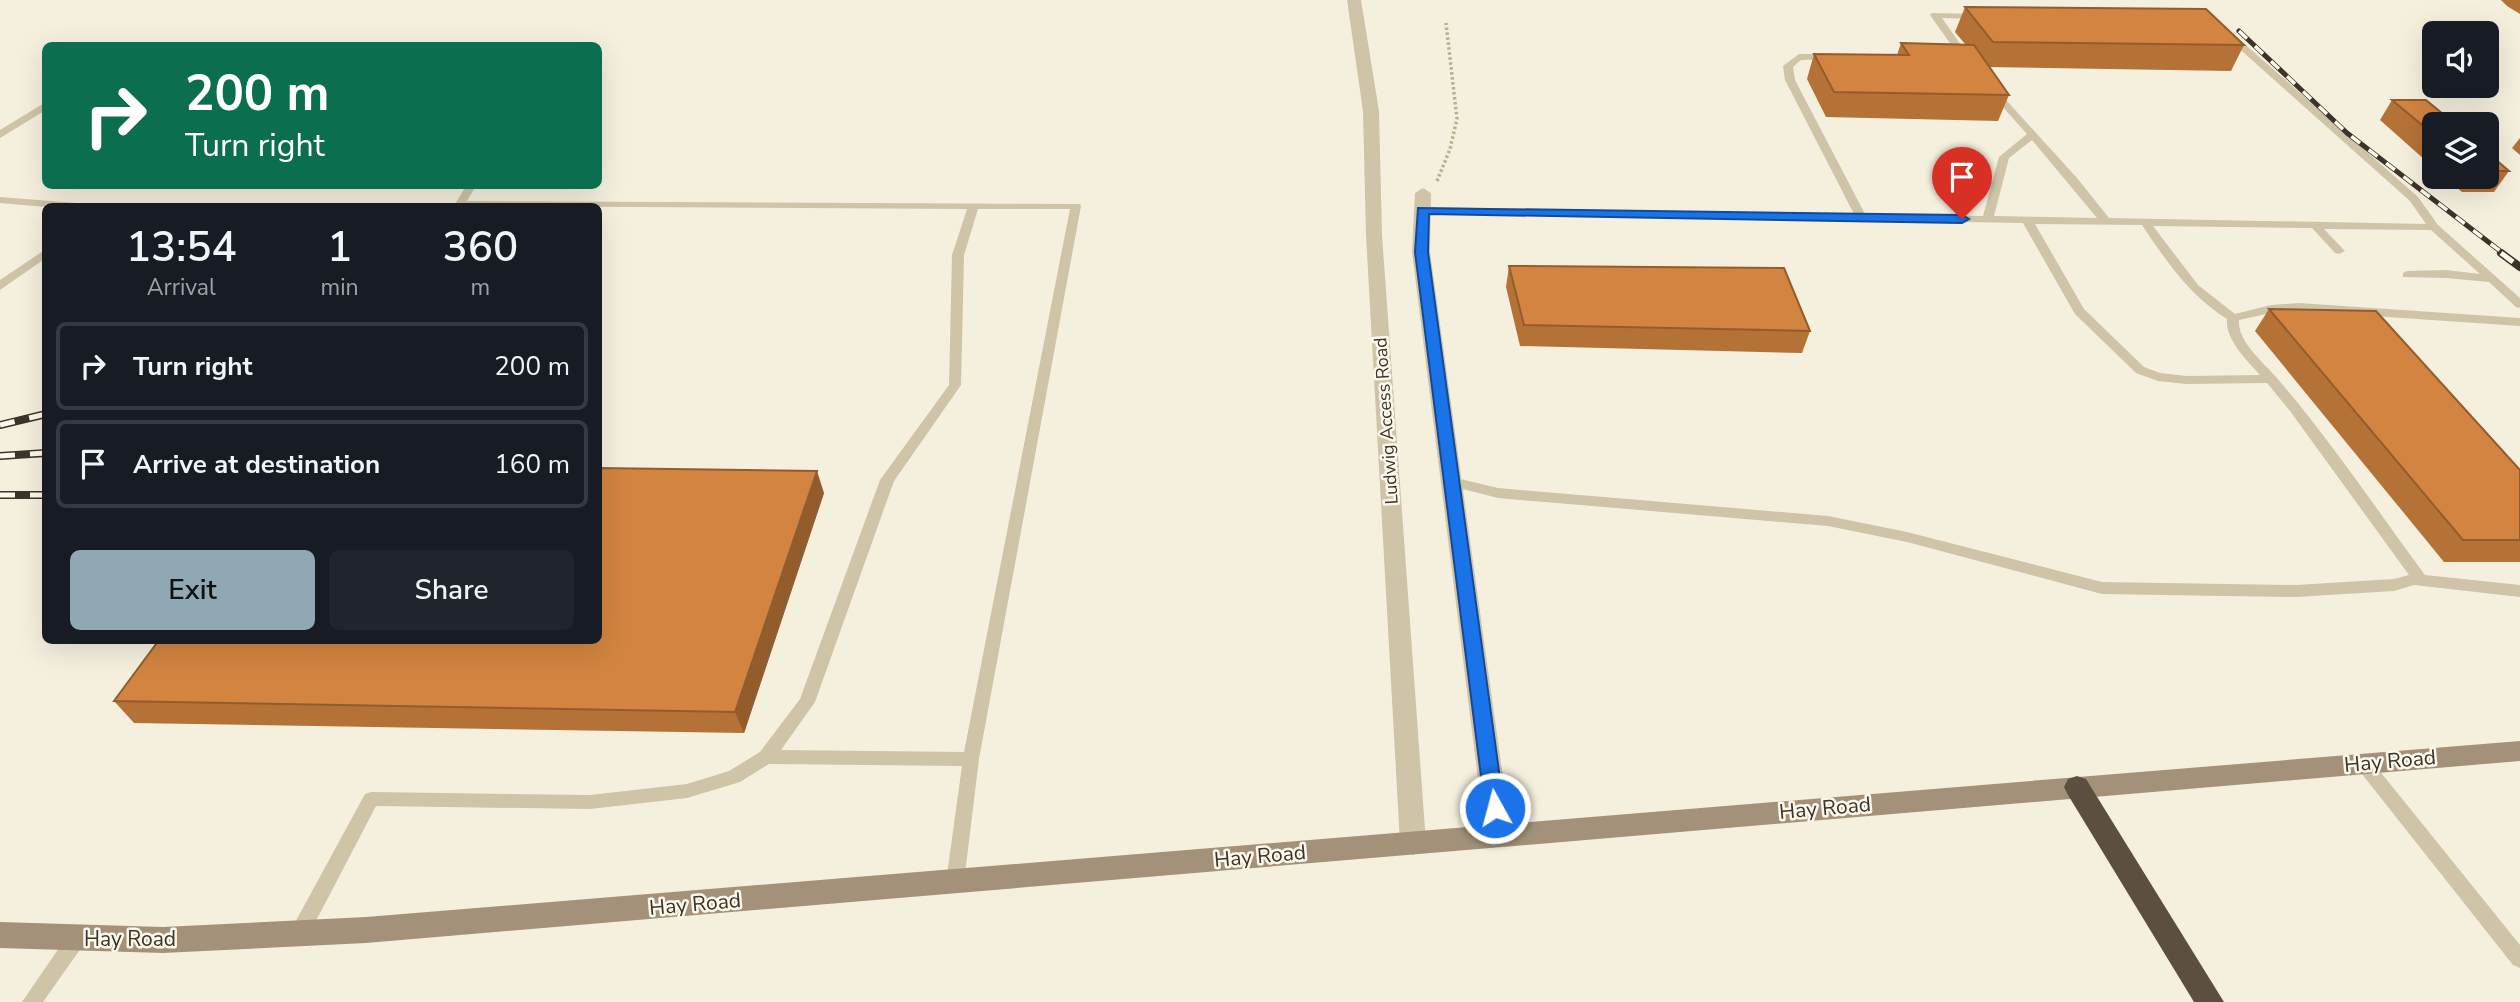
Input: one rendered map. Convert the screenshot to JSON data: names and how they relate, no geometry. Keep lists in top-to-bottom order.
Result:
{
  "streets": {
    "main road": ["Hay Road"],
    "street": ["Ludwig Access Road"]
  },
  "crossings": [
    ["Ludwig Access Road", "Hay Road"]
  ],
  "page": {
    "turn": ["200 m", "Turn right"],
    "eta": [
      "13:54",
      "Arrival",
      "1",
      "min",
      "360",
      "m"
    ],
    "list": [
      {
        "name": "Turn right",
        "value": "200 m"
      },
      {
        "name": "Arrive at destination",
        "value": "160 m"
      }
    ],
    "buttons": ["Exit", "Share"]
  }
}
